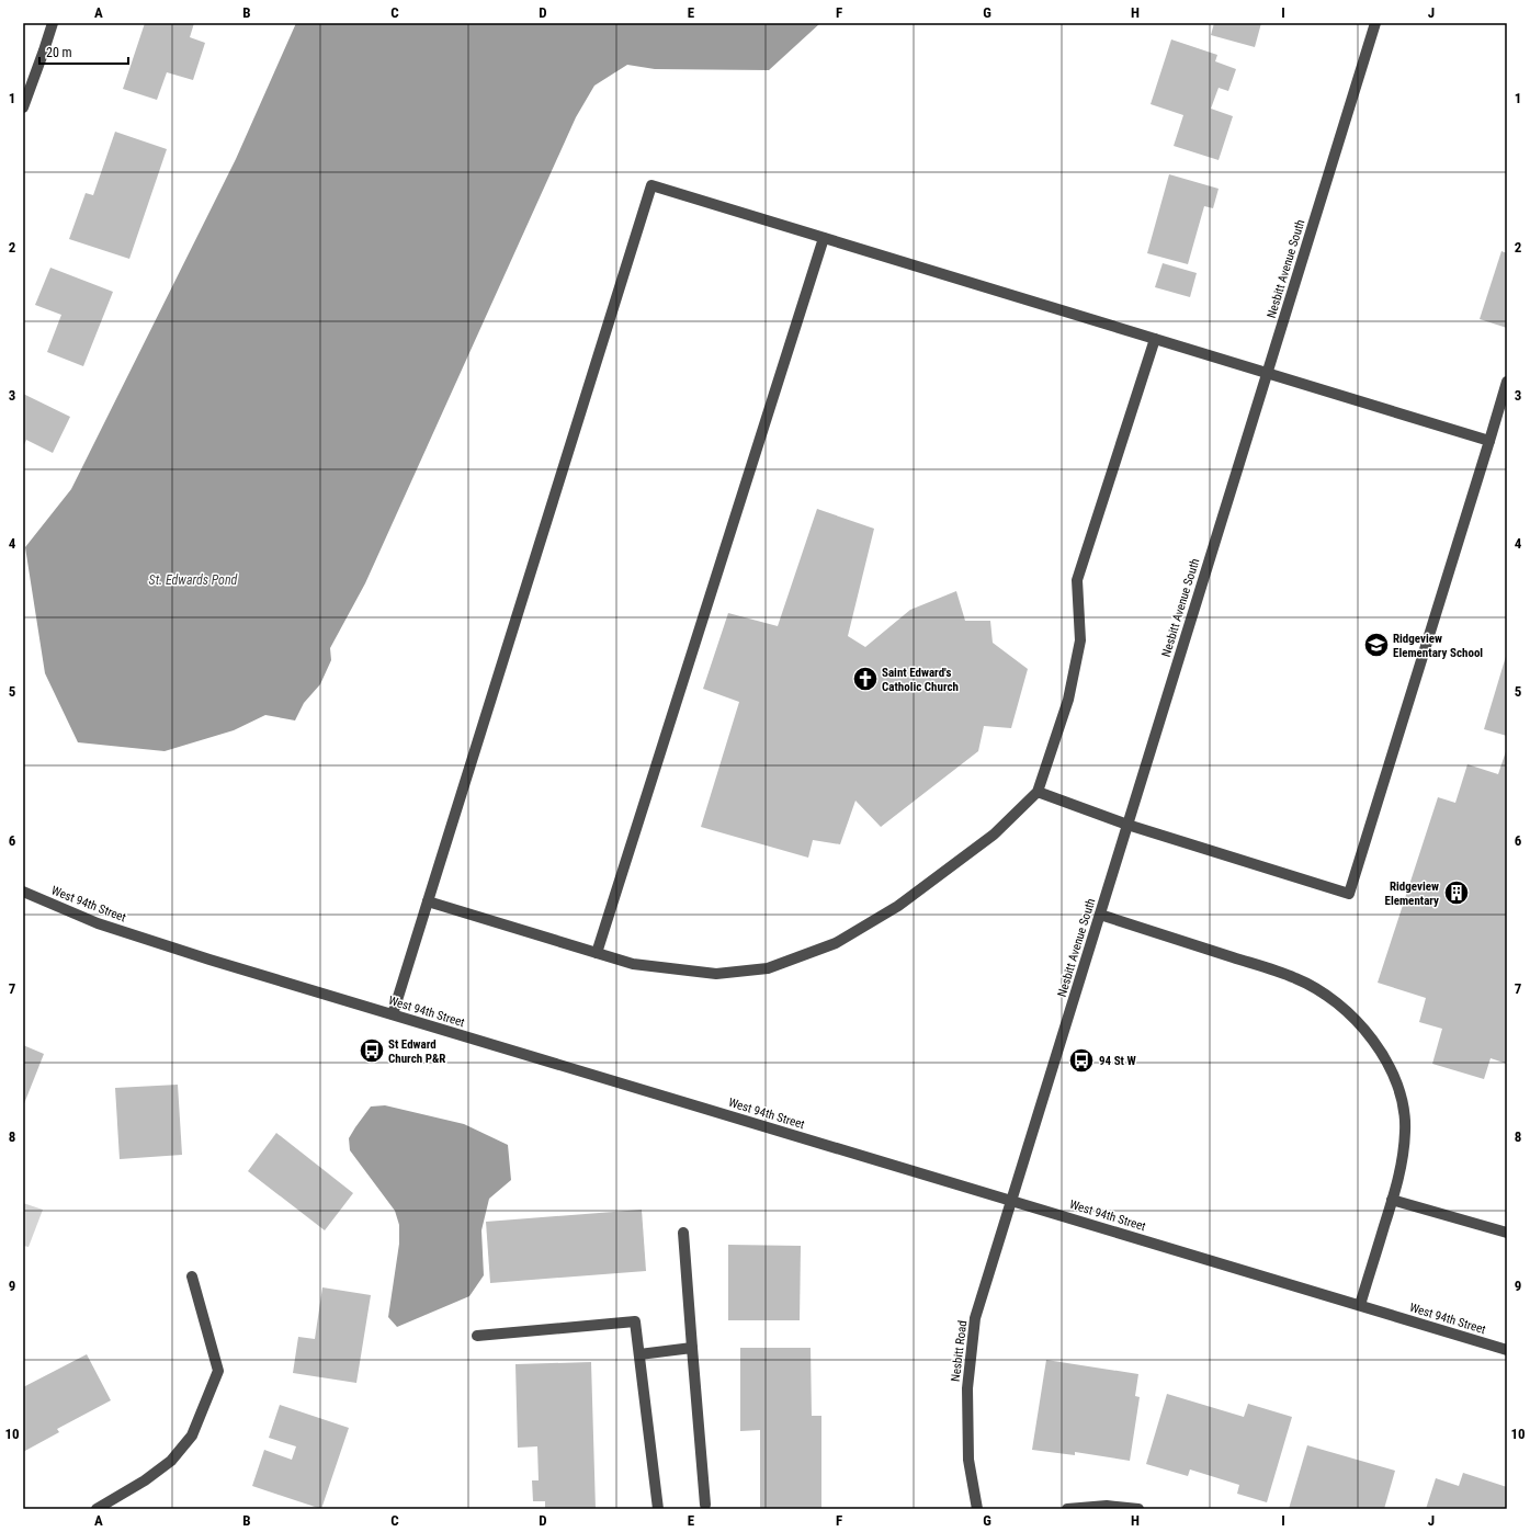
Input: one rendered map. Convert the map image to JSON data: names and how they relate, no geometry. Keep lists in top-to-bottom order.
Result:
{
  "streets": {
    "street": ["Nesbitt Avenue South", "West 94th Street", "Nesbitt Road"]
  },
  "crossings": [
    ["Nesbitt Avenue South", "West 94th Street"],
    ["Nesbitt Avenue South", "Nesbitt Road"],
    ["West 94th Street", "Nesbitt Road"]
  ],
  "water": ["St. Edwards Pond"],
  "places": {
    "school or university": ["Ridgeview Elementary School"],
    "church": ["Saint Edward's Catholic Church"],
    "building": ["Ridgeview Elementary"],
    "bus stop": ["St Edward Church P&R", "94 St W"]
  },
  "scale_bar": "20 m",
  "grid": {
    "columns": [
      "A",
      "B",
      "C",
      "D",
      "E",
      "F",
      "G",
      "H",
      "I",
      "J"
    ],
    "rows": [
      "1",
      "2",
      "3",
      "4",
      "5",
      "6",
      "7",
      "8",
      "9",
      "10"
    ]
  }
}
